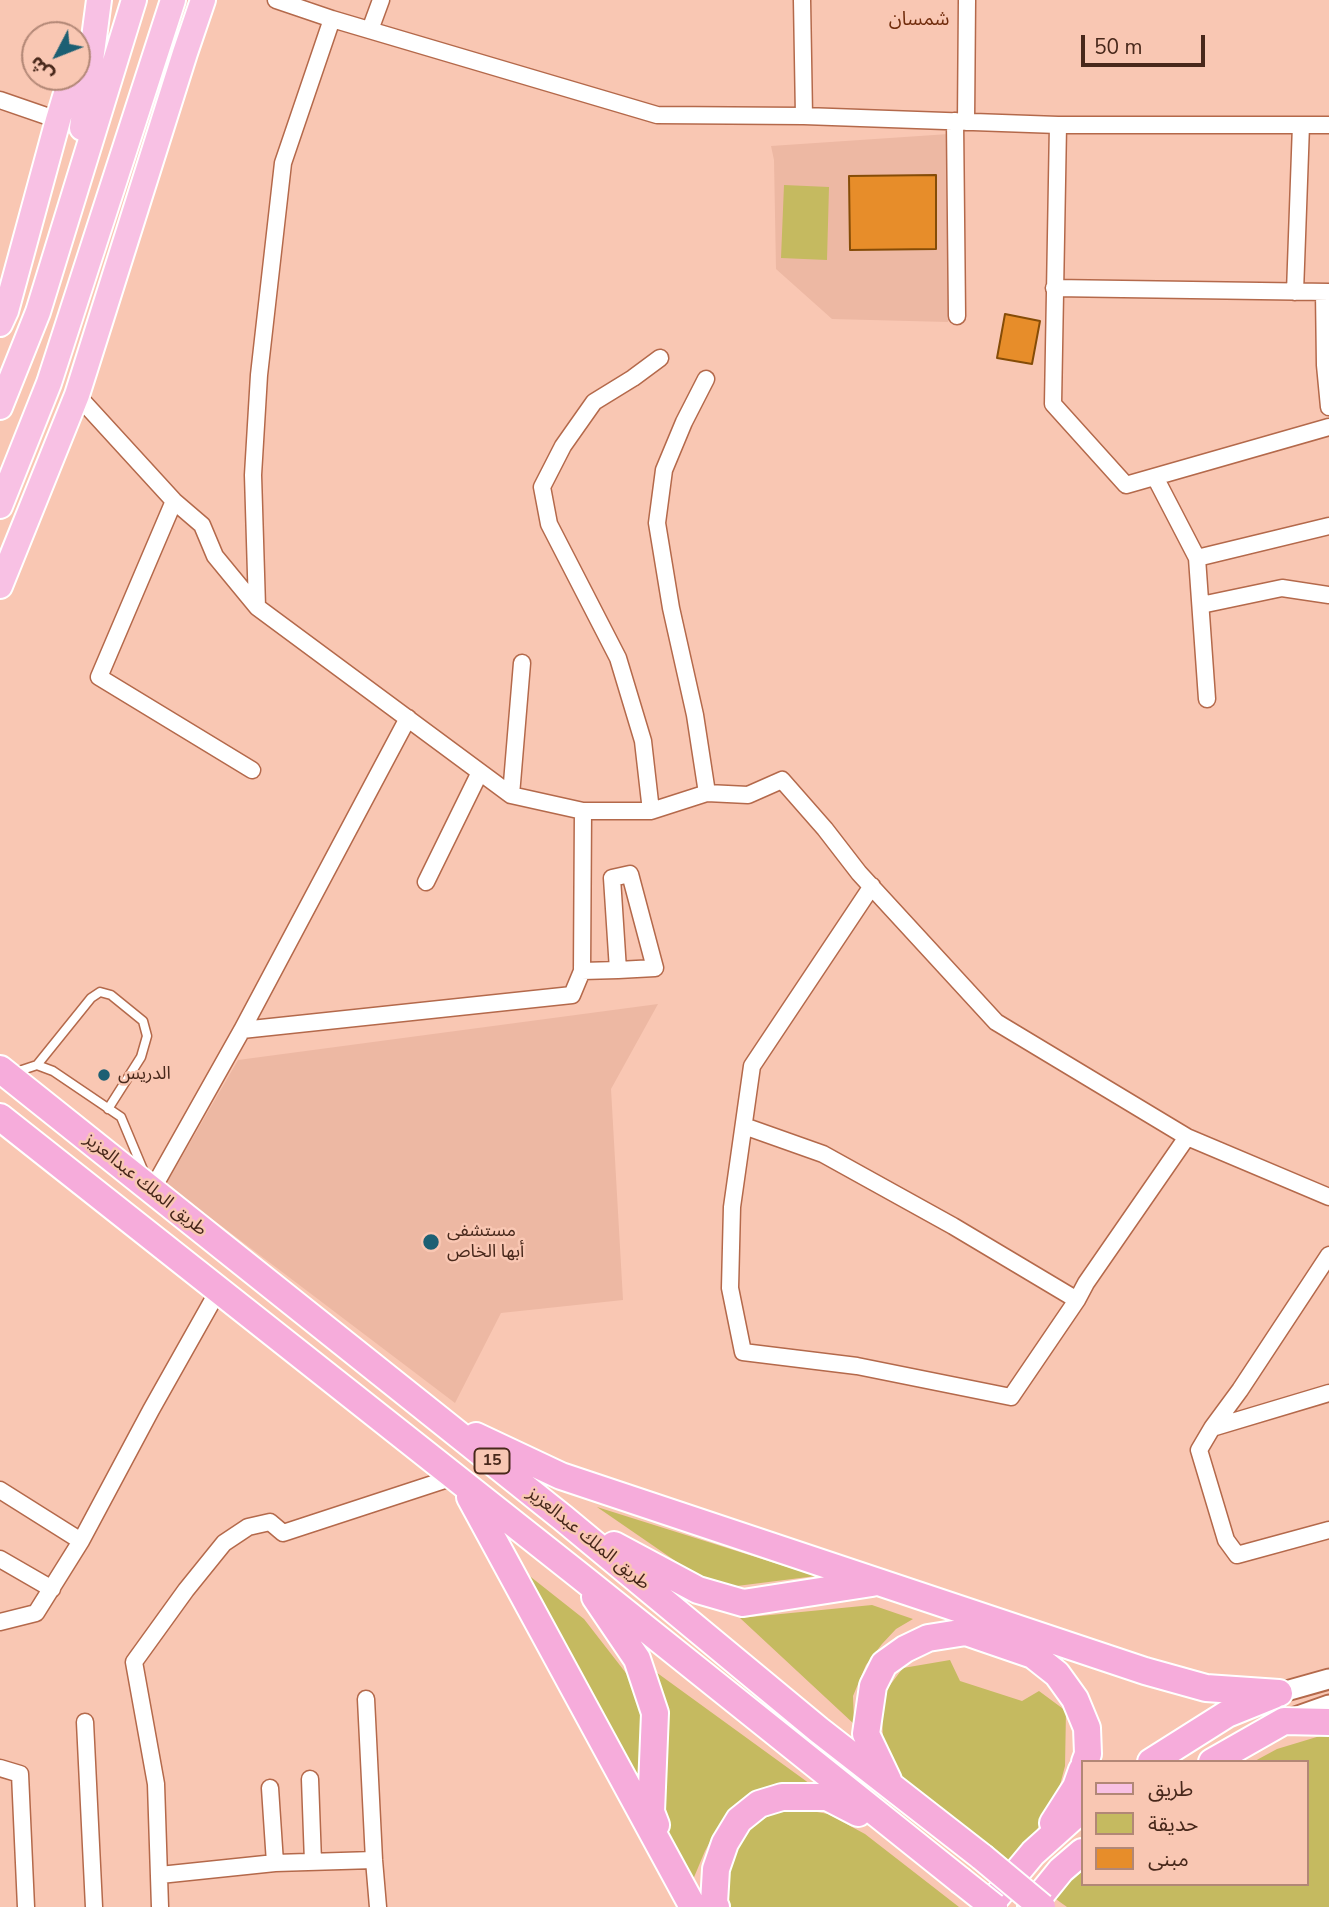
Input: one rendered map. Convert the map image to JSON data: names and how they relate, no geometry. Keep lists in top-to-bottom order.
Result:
{
  "streets": {
    "highway": ["طريق الملك عبدالعزيز", "15"]
  },
  "districts": ["شمسان"],
  "places": ["الدريس", "مستشفى أبها الخاص"],
  "legend": ["طريق", "حديقة", "مبنى"],
  "scale_bar": "50 m",
  "north": "bottom left"
}
